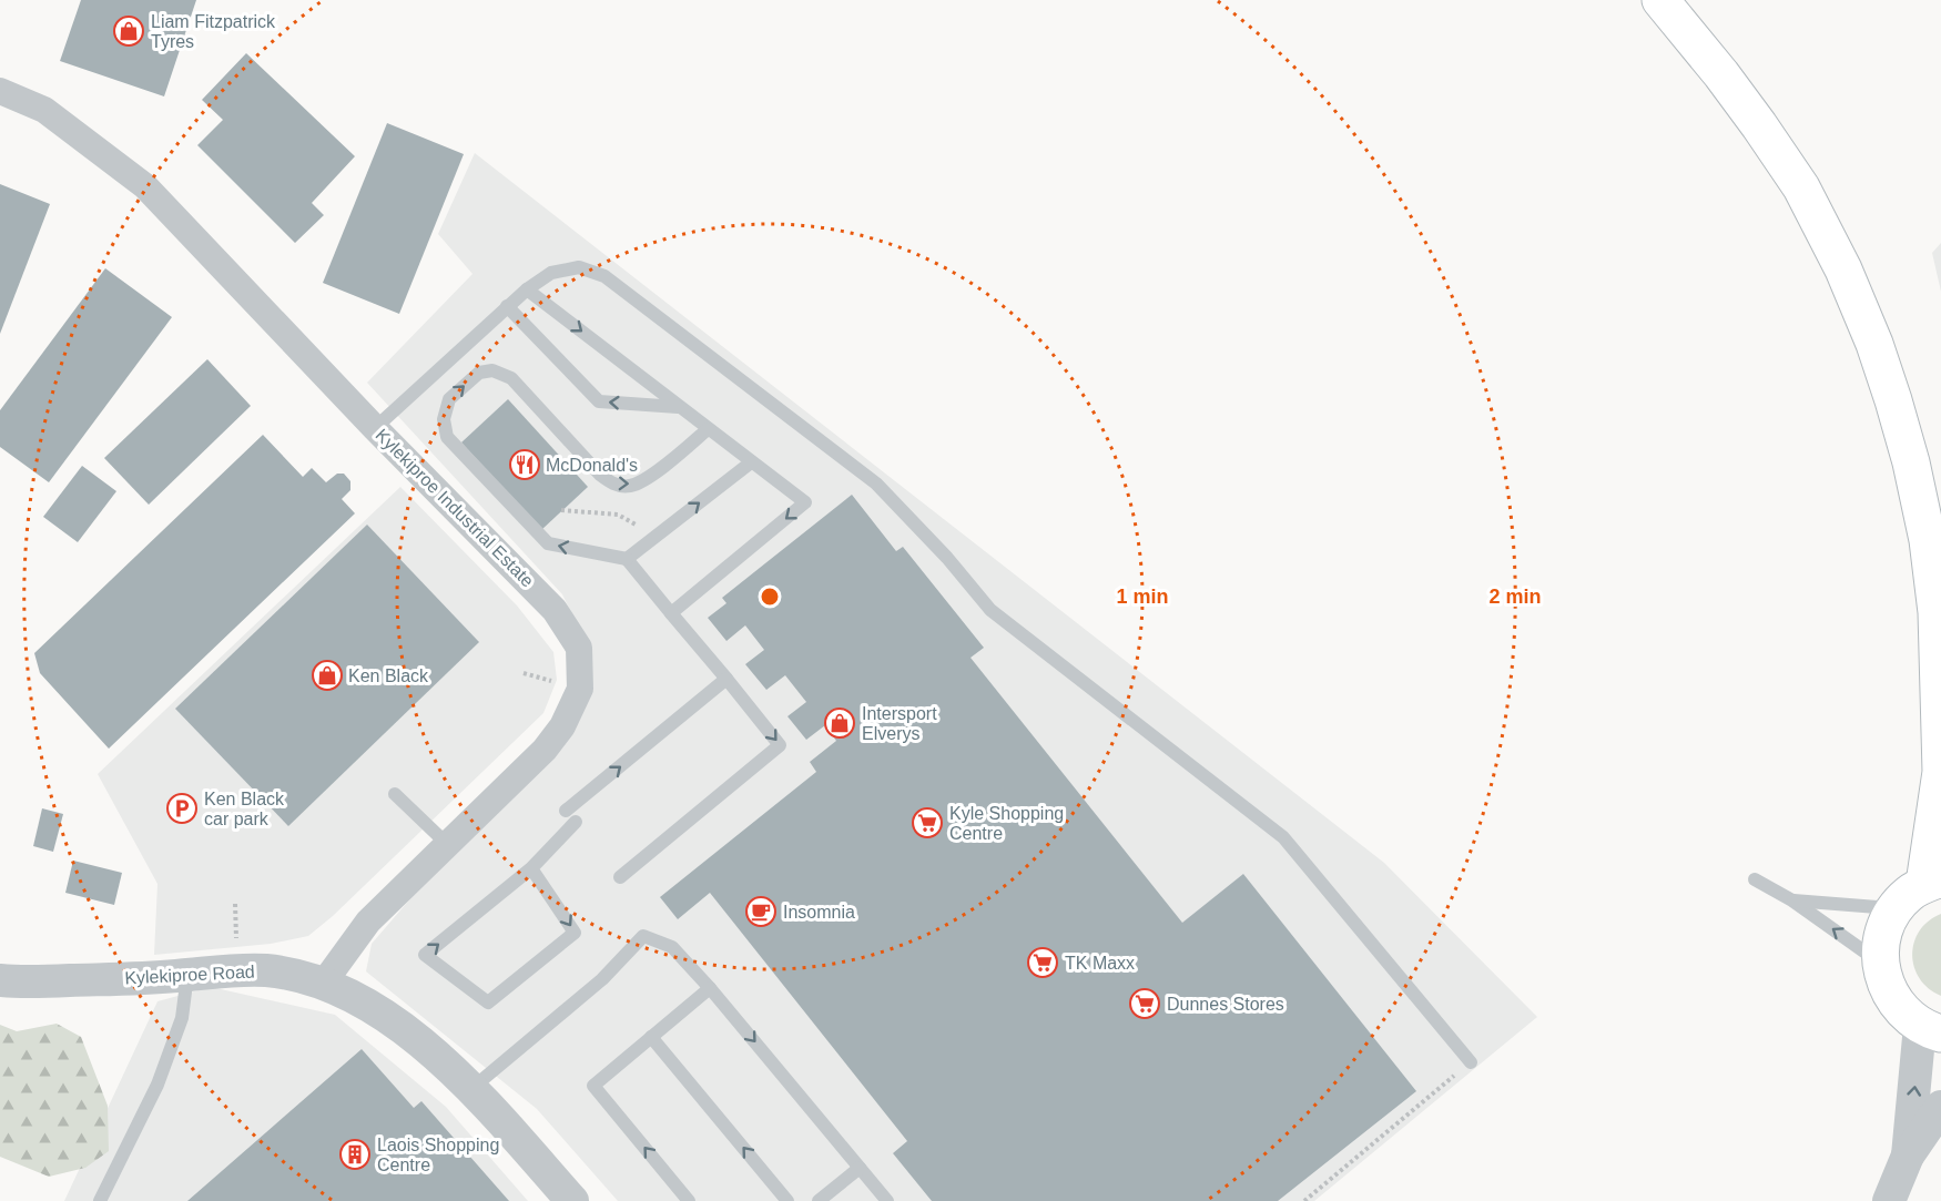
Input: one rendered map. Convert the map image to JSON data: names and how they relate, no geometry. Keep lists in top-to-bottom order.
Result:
{
  "streets": {
    "street": ["Kylekiproe Industrial Estate", "Kylekiproe Road"]
  },
  "crossings": [
    ["Kylekiproe Industrial Estate", "Kylekiproe Road"]
  ],
  "places": {
    "shop": ["Liam Fitzpatrick Tyres", "Ken Black", "Intersport Elverys"],
    "restaurant": ["McDonald's"],
    "parking": ["Ken Black car park"],
    "supermarket": ["Kyle Shopping Centre", "TK Maxx", "Dunnes Stores"],
    "cafe": ["Insomnia"],
    "building": ["Laois Shopping Centre"]
  },
  "rings": ["1 min", "2 min"]
}
